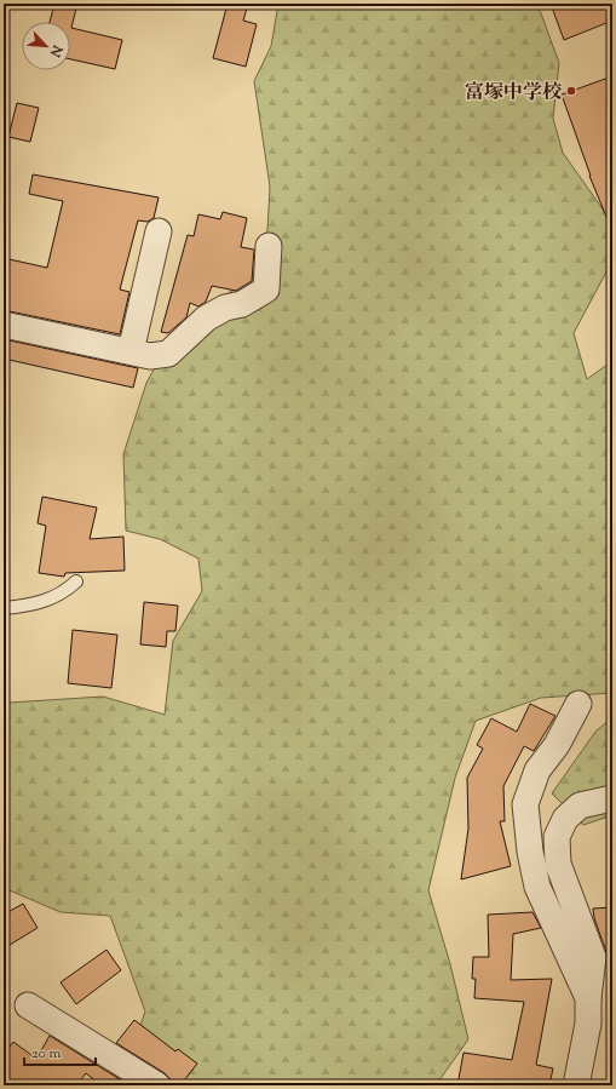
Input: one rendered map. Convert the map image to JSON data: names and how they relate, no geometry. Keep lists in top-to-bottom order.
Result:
{
  "places": ["富塚中学校"],
  "scale_bar": "20 m",
  "north": "bottom right"
}
